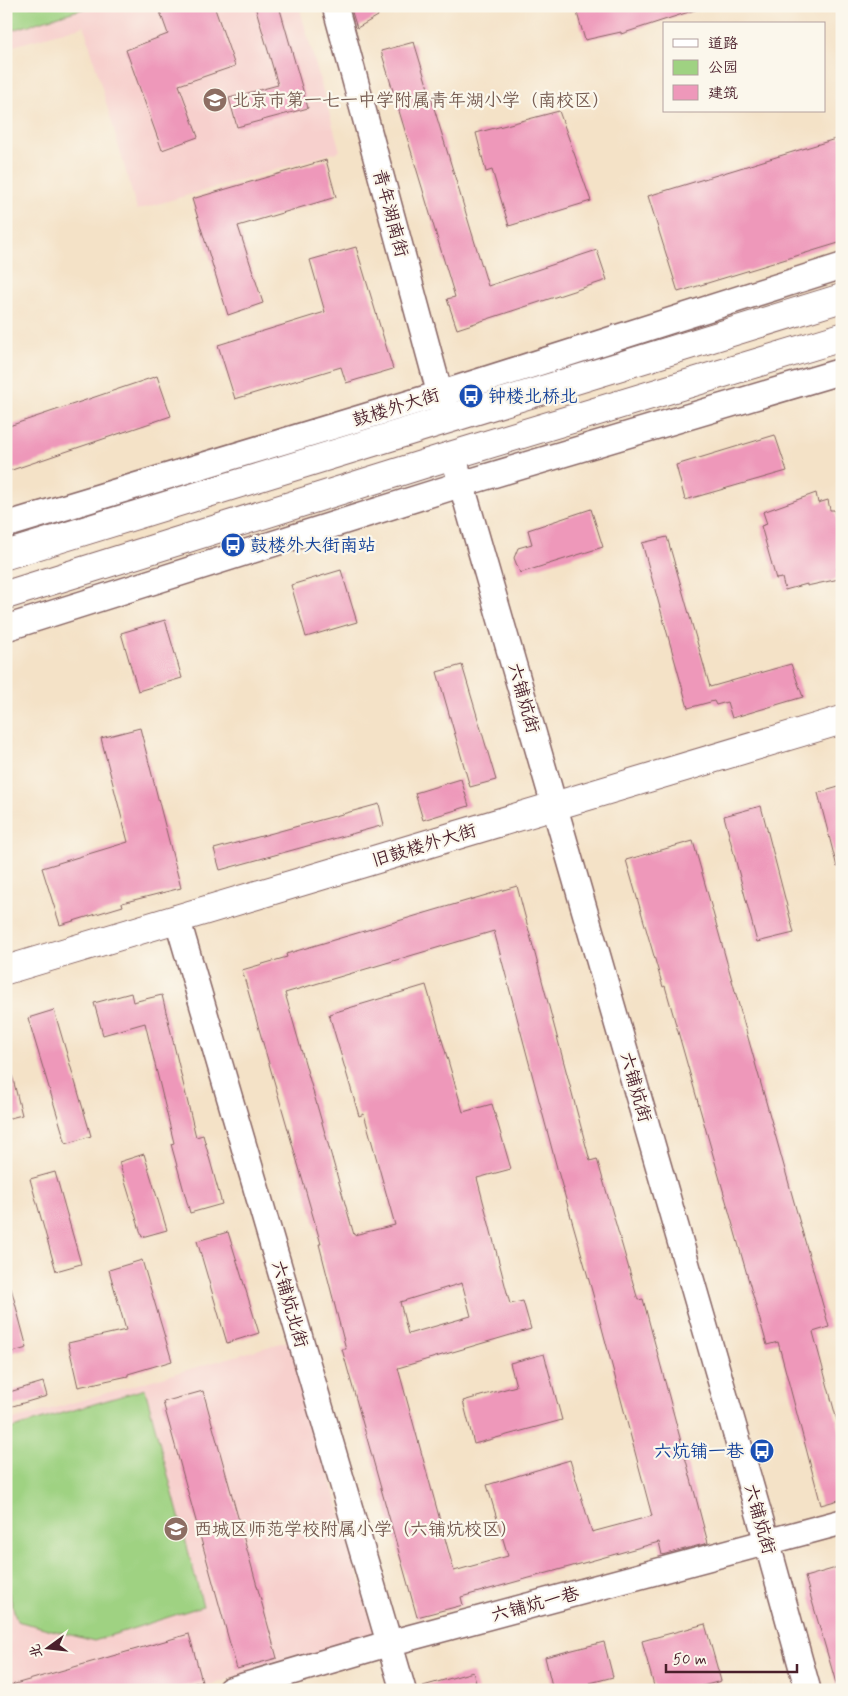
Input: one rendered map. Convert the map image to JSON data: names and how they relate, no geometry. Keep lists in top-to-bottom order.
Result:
{
  "streets": {
    "main road": ["鼓楼外大街", "旧鼓楼外大街"],
    "street": [
      "青年湖南街",
      "六铺炕街",
      "六铺炕北街",
      "六铺炕一巷"
    ]
  },
  "crossings": [
    ["青年湖南街", "鼓楼外大街"],
    ["六铺炕街", "旧鼓楼外大街"],
    ["六铺炕街", "六铺炕一巷"],
    ["旧鼓楼外大街", "六铺炕北街"],
    ["六铺炕北街", "六铺炕一巷"]
  ],
  "places": {
    "school or university": ["北京市第一七一中学附属青年湖小学（南校区）", "西城区师范学校附属小学（六铺炕校区）"],
    "bus stop": ["钟楼北桥北", "鼓楼外大街南站", "六炕铺一巷"]
  },
  "legend": ["道路", "公园", "建筑"],
  "scale_bar": "50 m",
  "north": "left"
}
